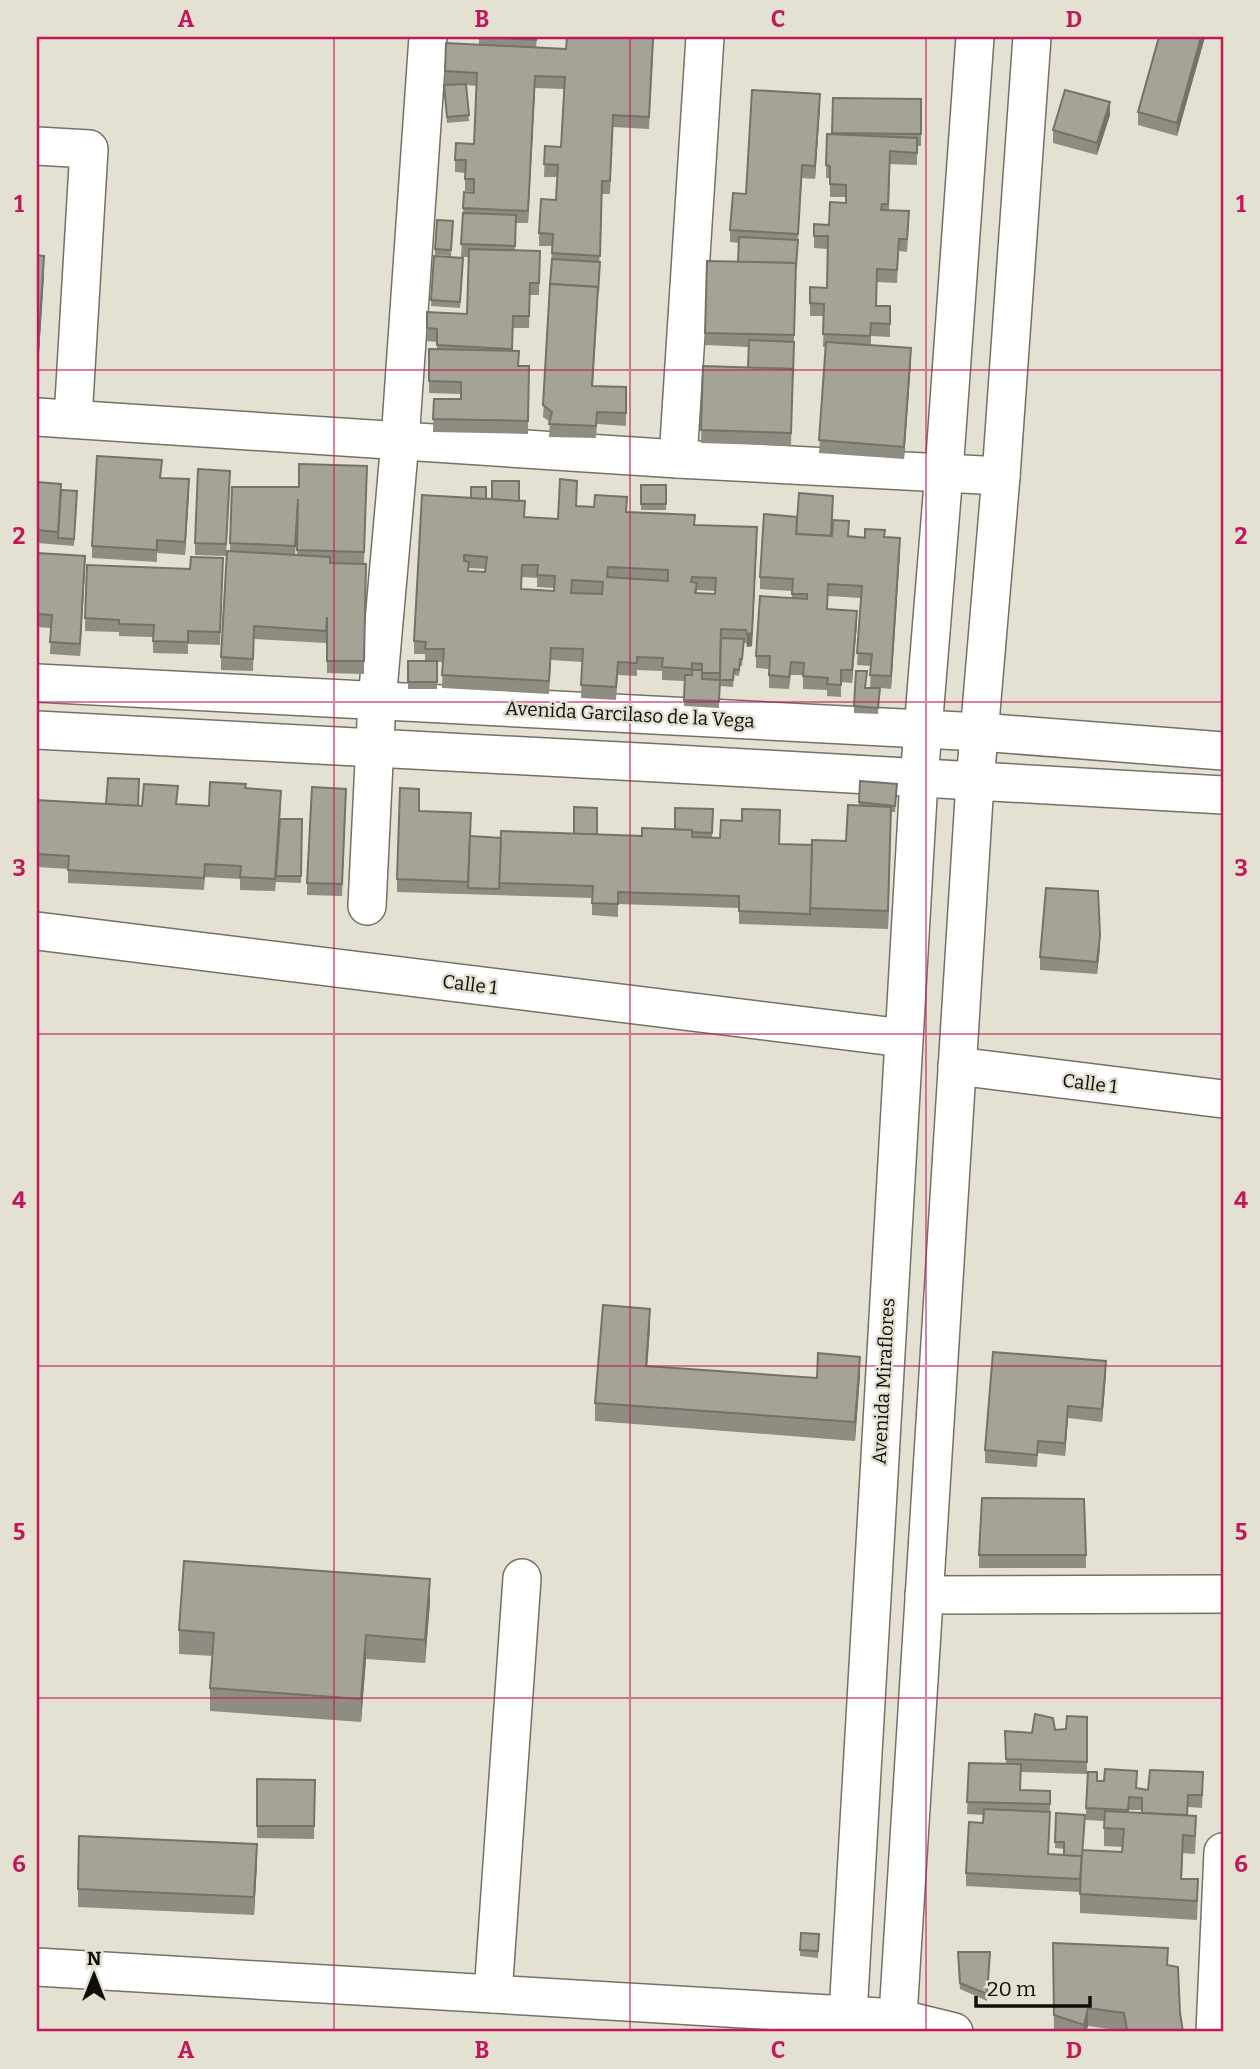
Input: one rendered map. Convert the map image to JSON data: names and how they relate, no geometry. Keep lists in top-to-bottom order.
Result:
{
  "streets": {
    "street": ["Avenida Garcilaso de la Vega", "Calle 1", "Avenida Miraflores"]
  },
  "crossings": [
    ["Avenida Garcilaso de la Vega", "Avenida Miraflores"],
    ["Calle 1", "Avenida Miraflores"]
  ],
  "scale_bar": "20 m",
  "north": "top",
  "grid": {
    "columns": [
      "A",
      "B",
      "C",
      "D"
    ],
    "rows": [
      "1",
      "2",
      "3",
      "4",
      "5",
      "6"
    ]
  }
}
